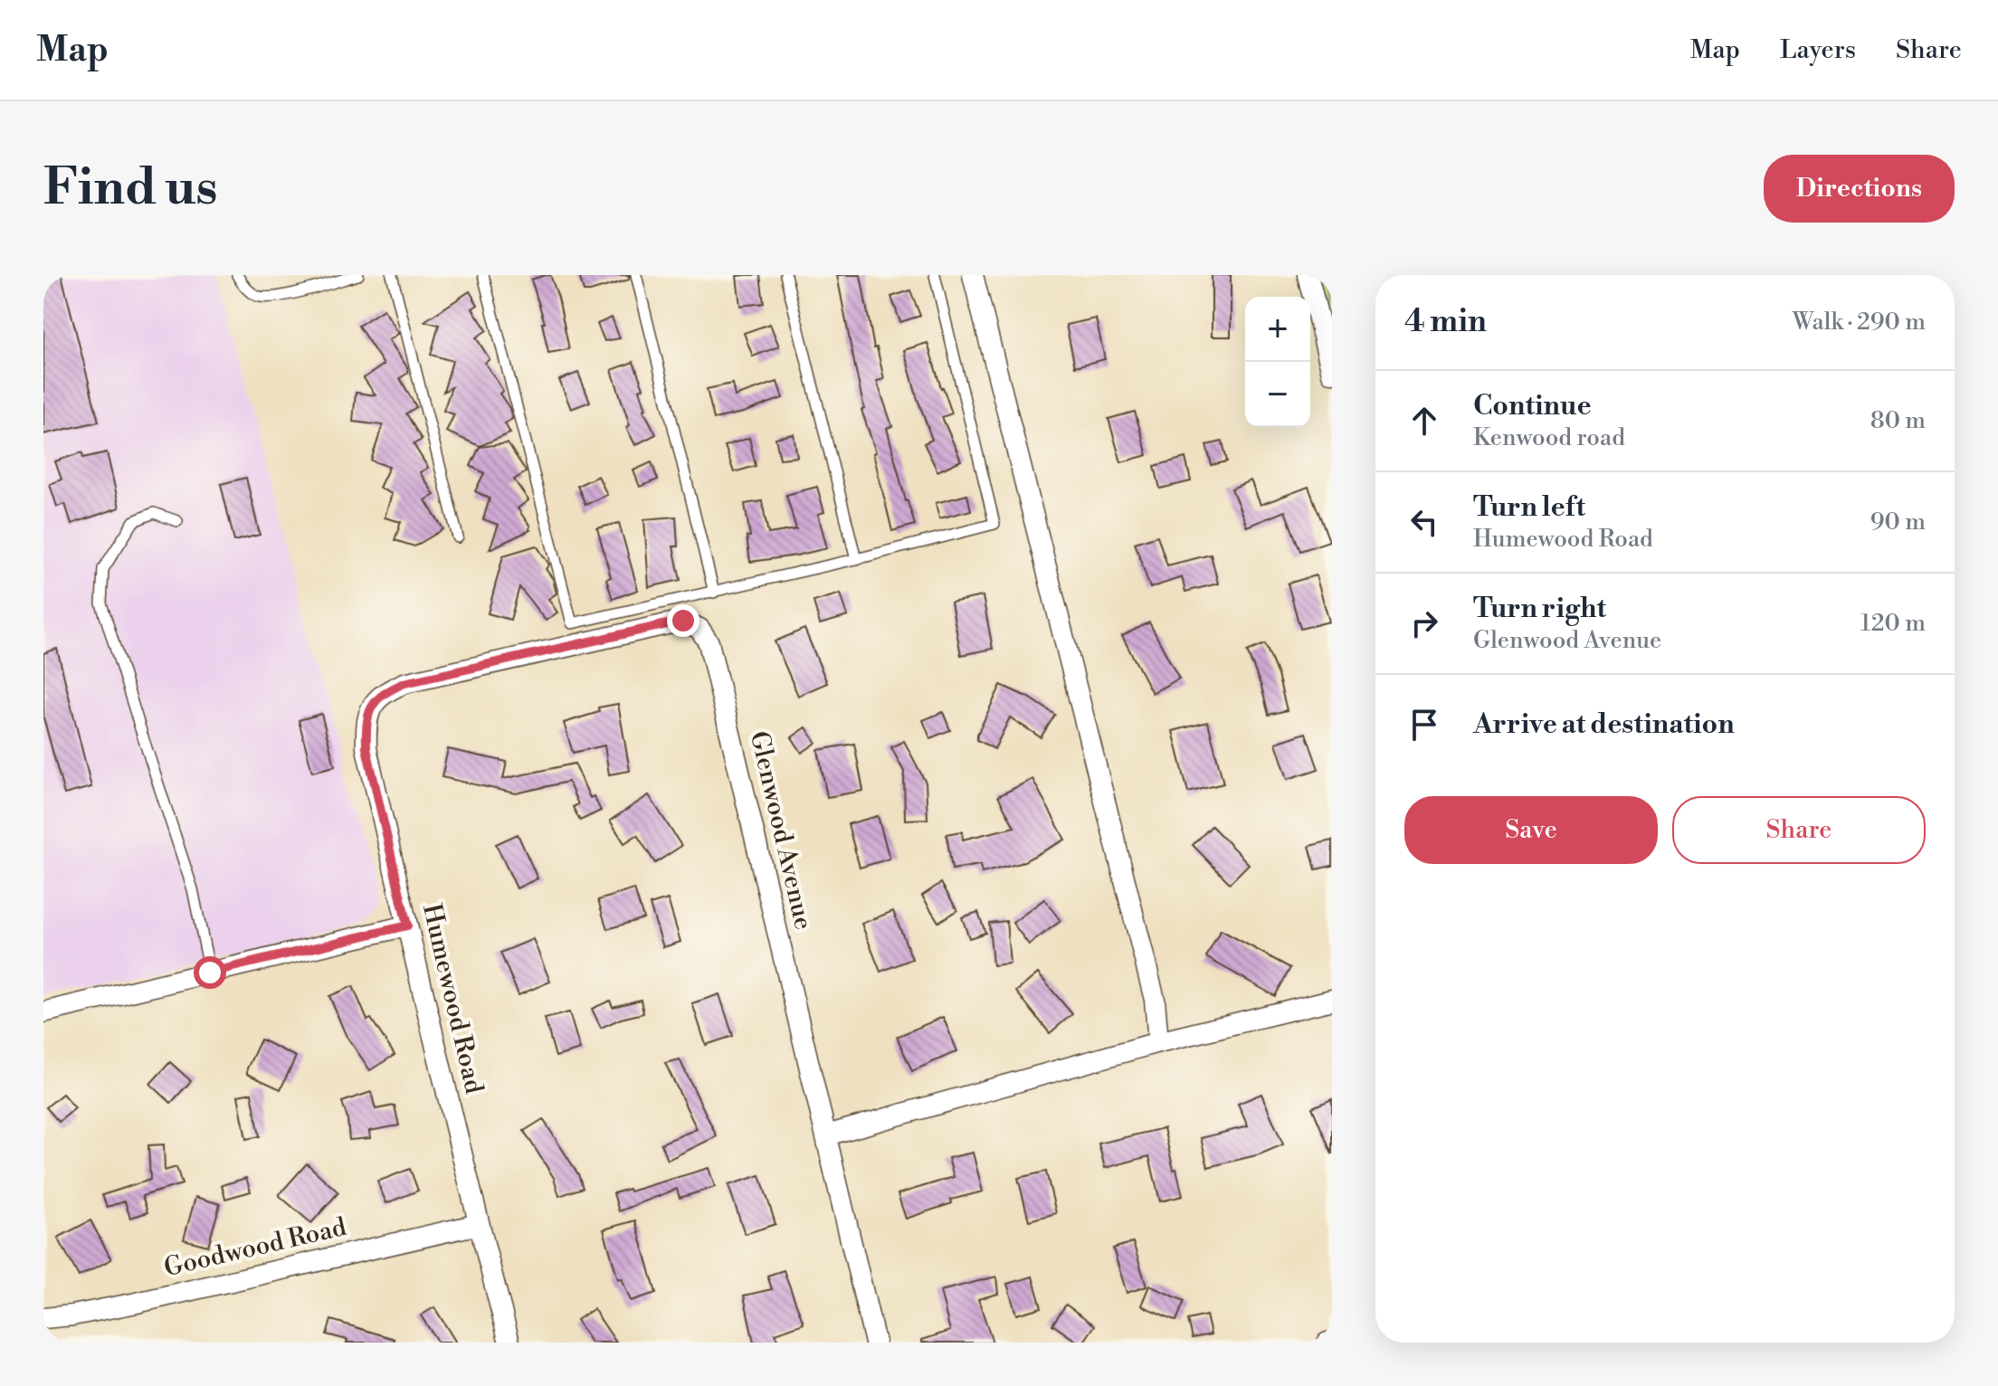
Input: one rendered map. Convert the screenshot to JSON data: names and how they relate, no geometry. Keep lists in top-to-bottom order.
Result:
{
  "streets": {
    "street": ["Glenwood Avenue", "Humewood Road", "Goodwood Road"]
  },
  "crossings": [
    ["Glenwood Avenue", "Humewood Road"],
    ["Humewood Road", "Goodwood Road"]
  ],
  "page": {
    "header": "Map",
    "nav": ["Map", "Layers", "Share"],
    "buttons": [
      "Directions",
      ["Save", "Share"]
    ],
    "title": "Find us",
    "heading": ["4 min", "Walk · 290 m"],
    "map_buttons": ["+", "−"],
    "list": [
      ["Continue", "Kenwood road", "80 m"],
      ["Turn left", "Humewood Road", "90 m"],
      ["Turn right", "Glenwood Avenue", "120 m"],
      "Arrive at destination"
    ]
  }
}
